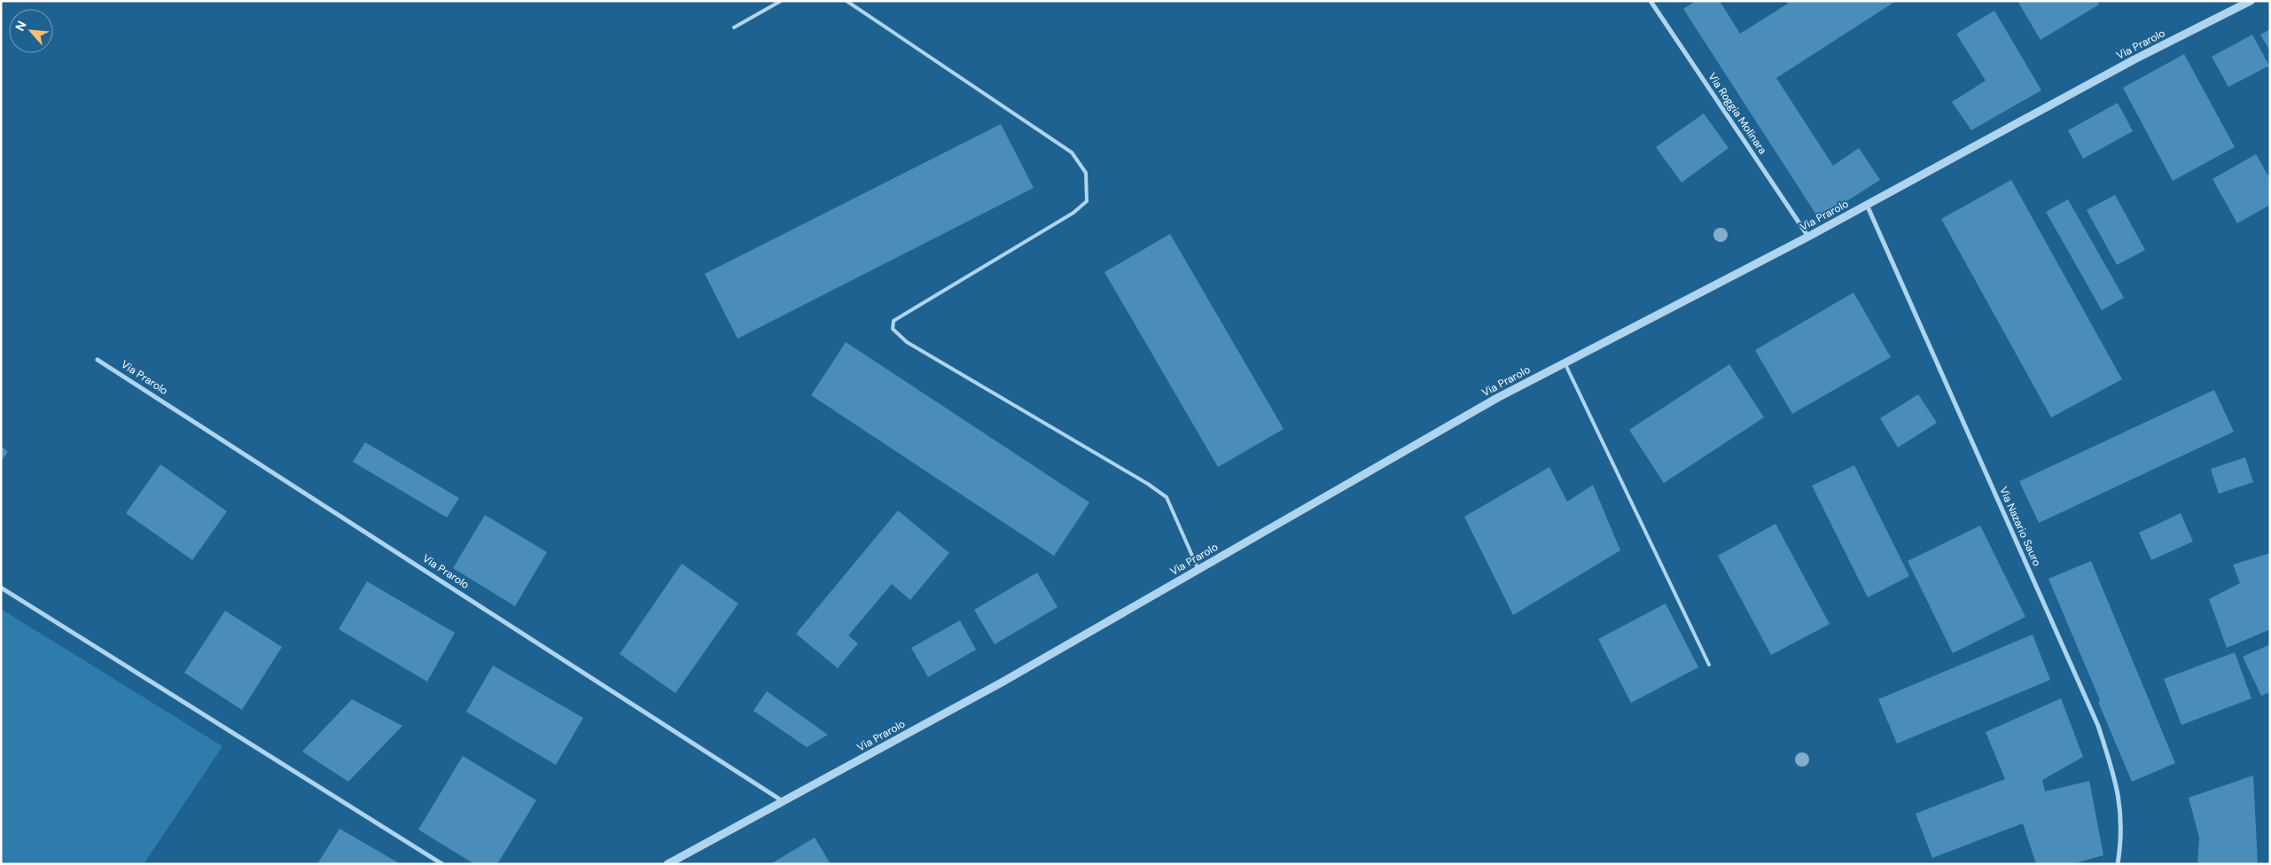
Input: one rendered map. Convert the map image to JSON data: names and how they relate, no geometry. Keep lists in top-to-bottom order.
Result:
{
  "streets": {
    "street": ["Via Prarolo", "Via Roggia Molinara", "Via Nazario Sauro"]
  },
  "crossings": [
    ["Via Prarolo", "Via Roggia Molinara"],
    ["Via Prarolo", "Via Nazario Sauro"]
  ],
  "north": "top left"
}
